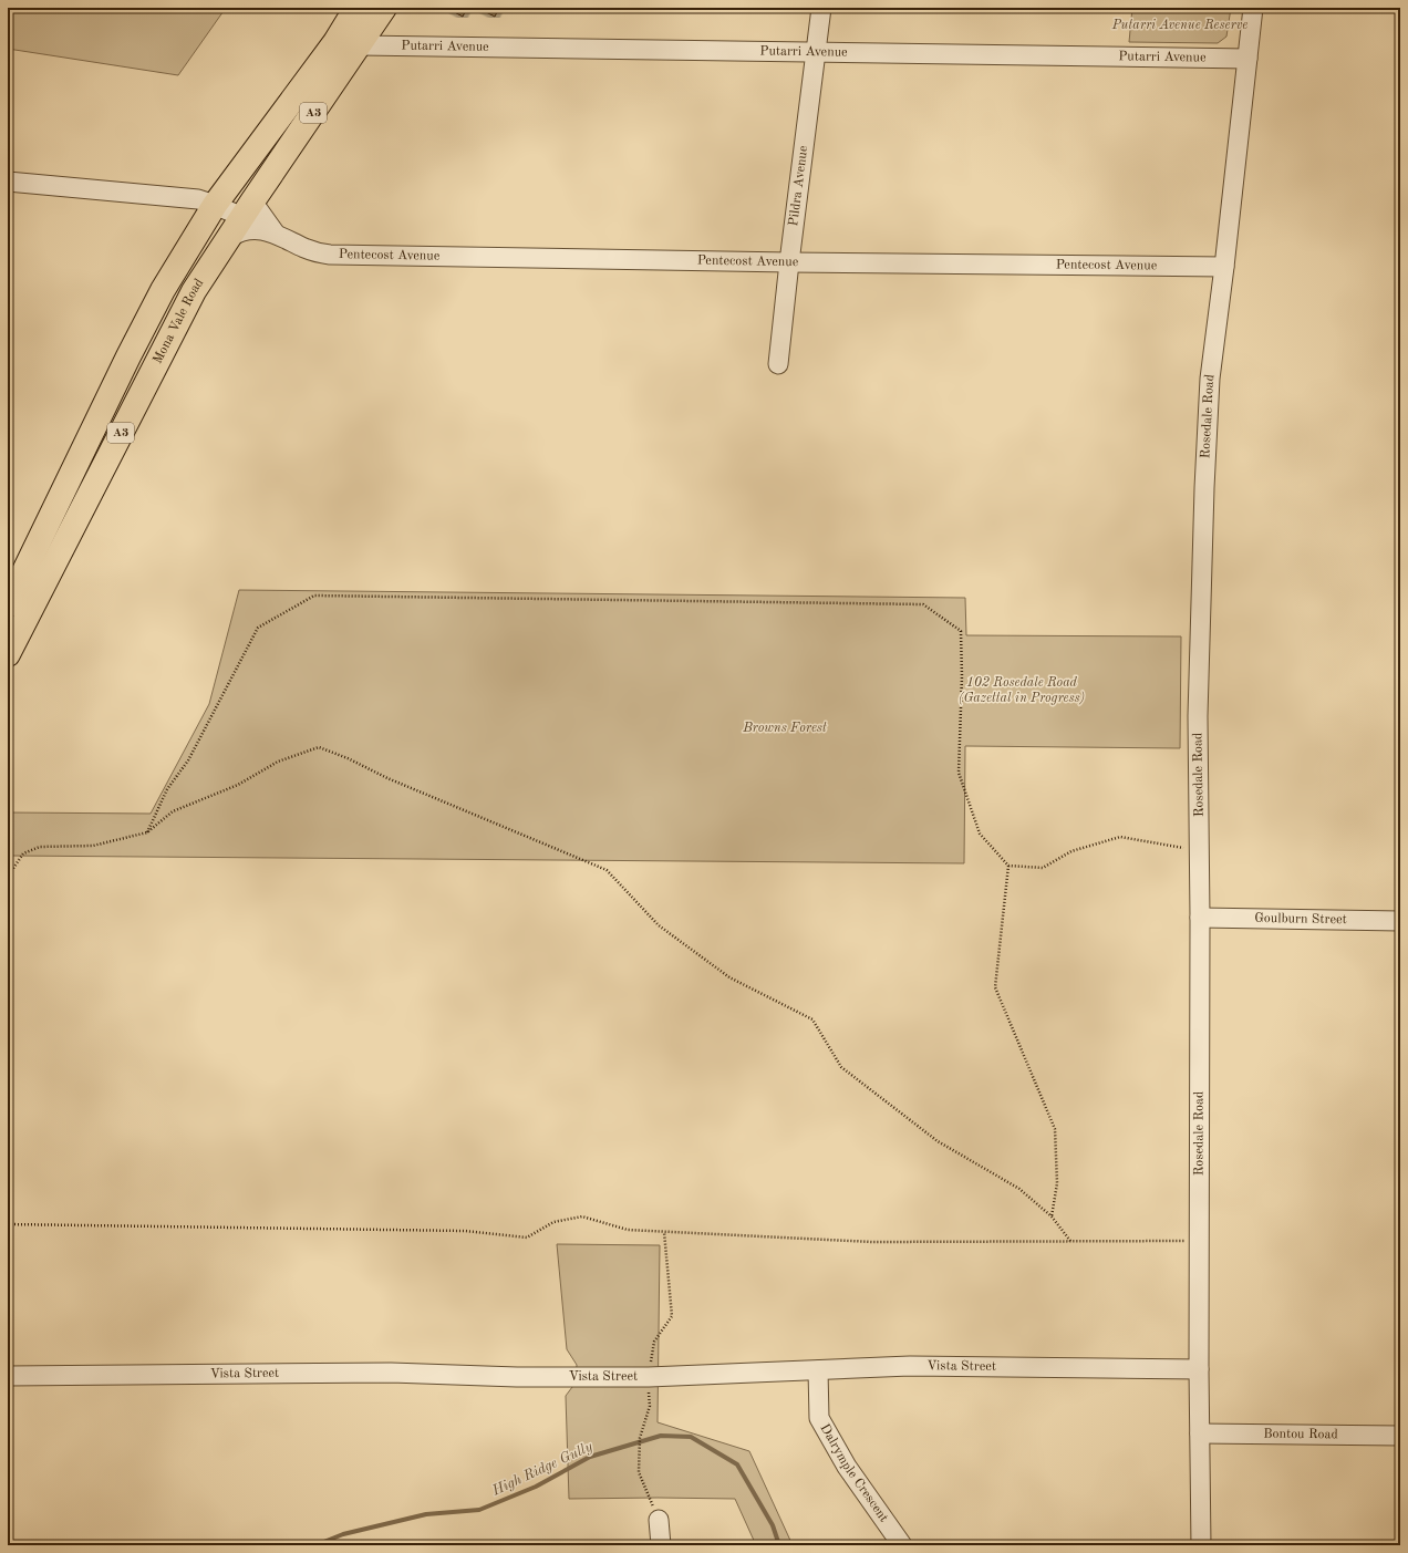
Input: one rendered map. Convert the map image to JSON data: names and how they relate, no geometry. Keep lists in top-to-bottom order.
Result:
{
  "streets": {
    "highway": ["A3", "Mona Vale Road"],
    "street": [
      "Putarri Avenue",
      "Pildra Avenue",
      "Pentecost Avenue",
      "Rosedale Road",
      "Goulburn Street",
      "Vista Street",
      "Bontou Road",
      "Dalrymple Crescent"
    ]
  },
  "crossings": [
    ["Putarri Avenue", "Pildra Avenue"],
    ["Putarri Avenue", "Mona Vale Road"],
    ["Putarri Avenue", "Rosedale Road"],
    ["Pildra Avenue", "Pentecost Avenue"],
    ["Pentecost Avenue", "Mona Vale Road"],
    ["Pentecost Avenue", "Rosedale Road"],
    ["Rosedale Road", "Goulburn Street"],
    ["Rosedale Road", "Vista Street"],
    ["Rosedale Road", "Bontou Road"],
    ["Vista Street", "Dalrymple Crescent"]
  ],
  "water": ["High Ridge Gully"],
  "parks": ["Putarri Avenue Reserve", "102 Rosedale Road (Gazettal in Progress)", "Browns Forest"]
}
